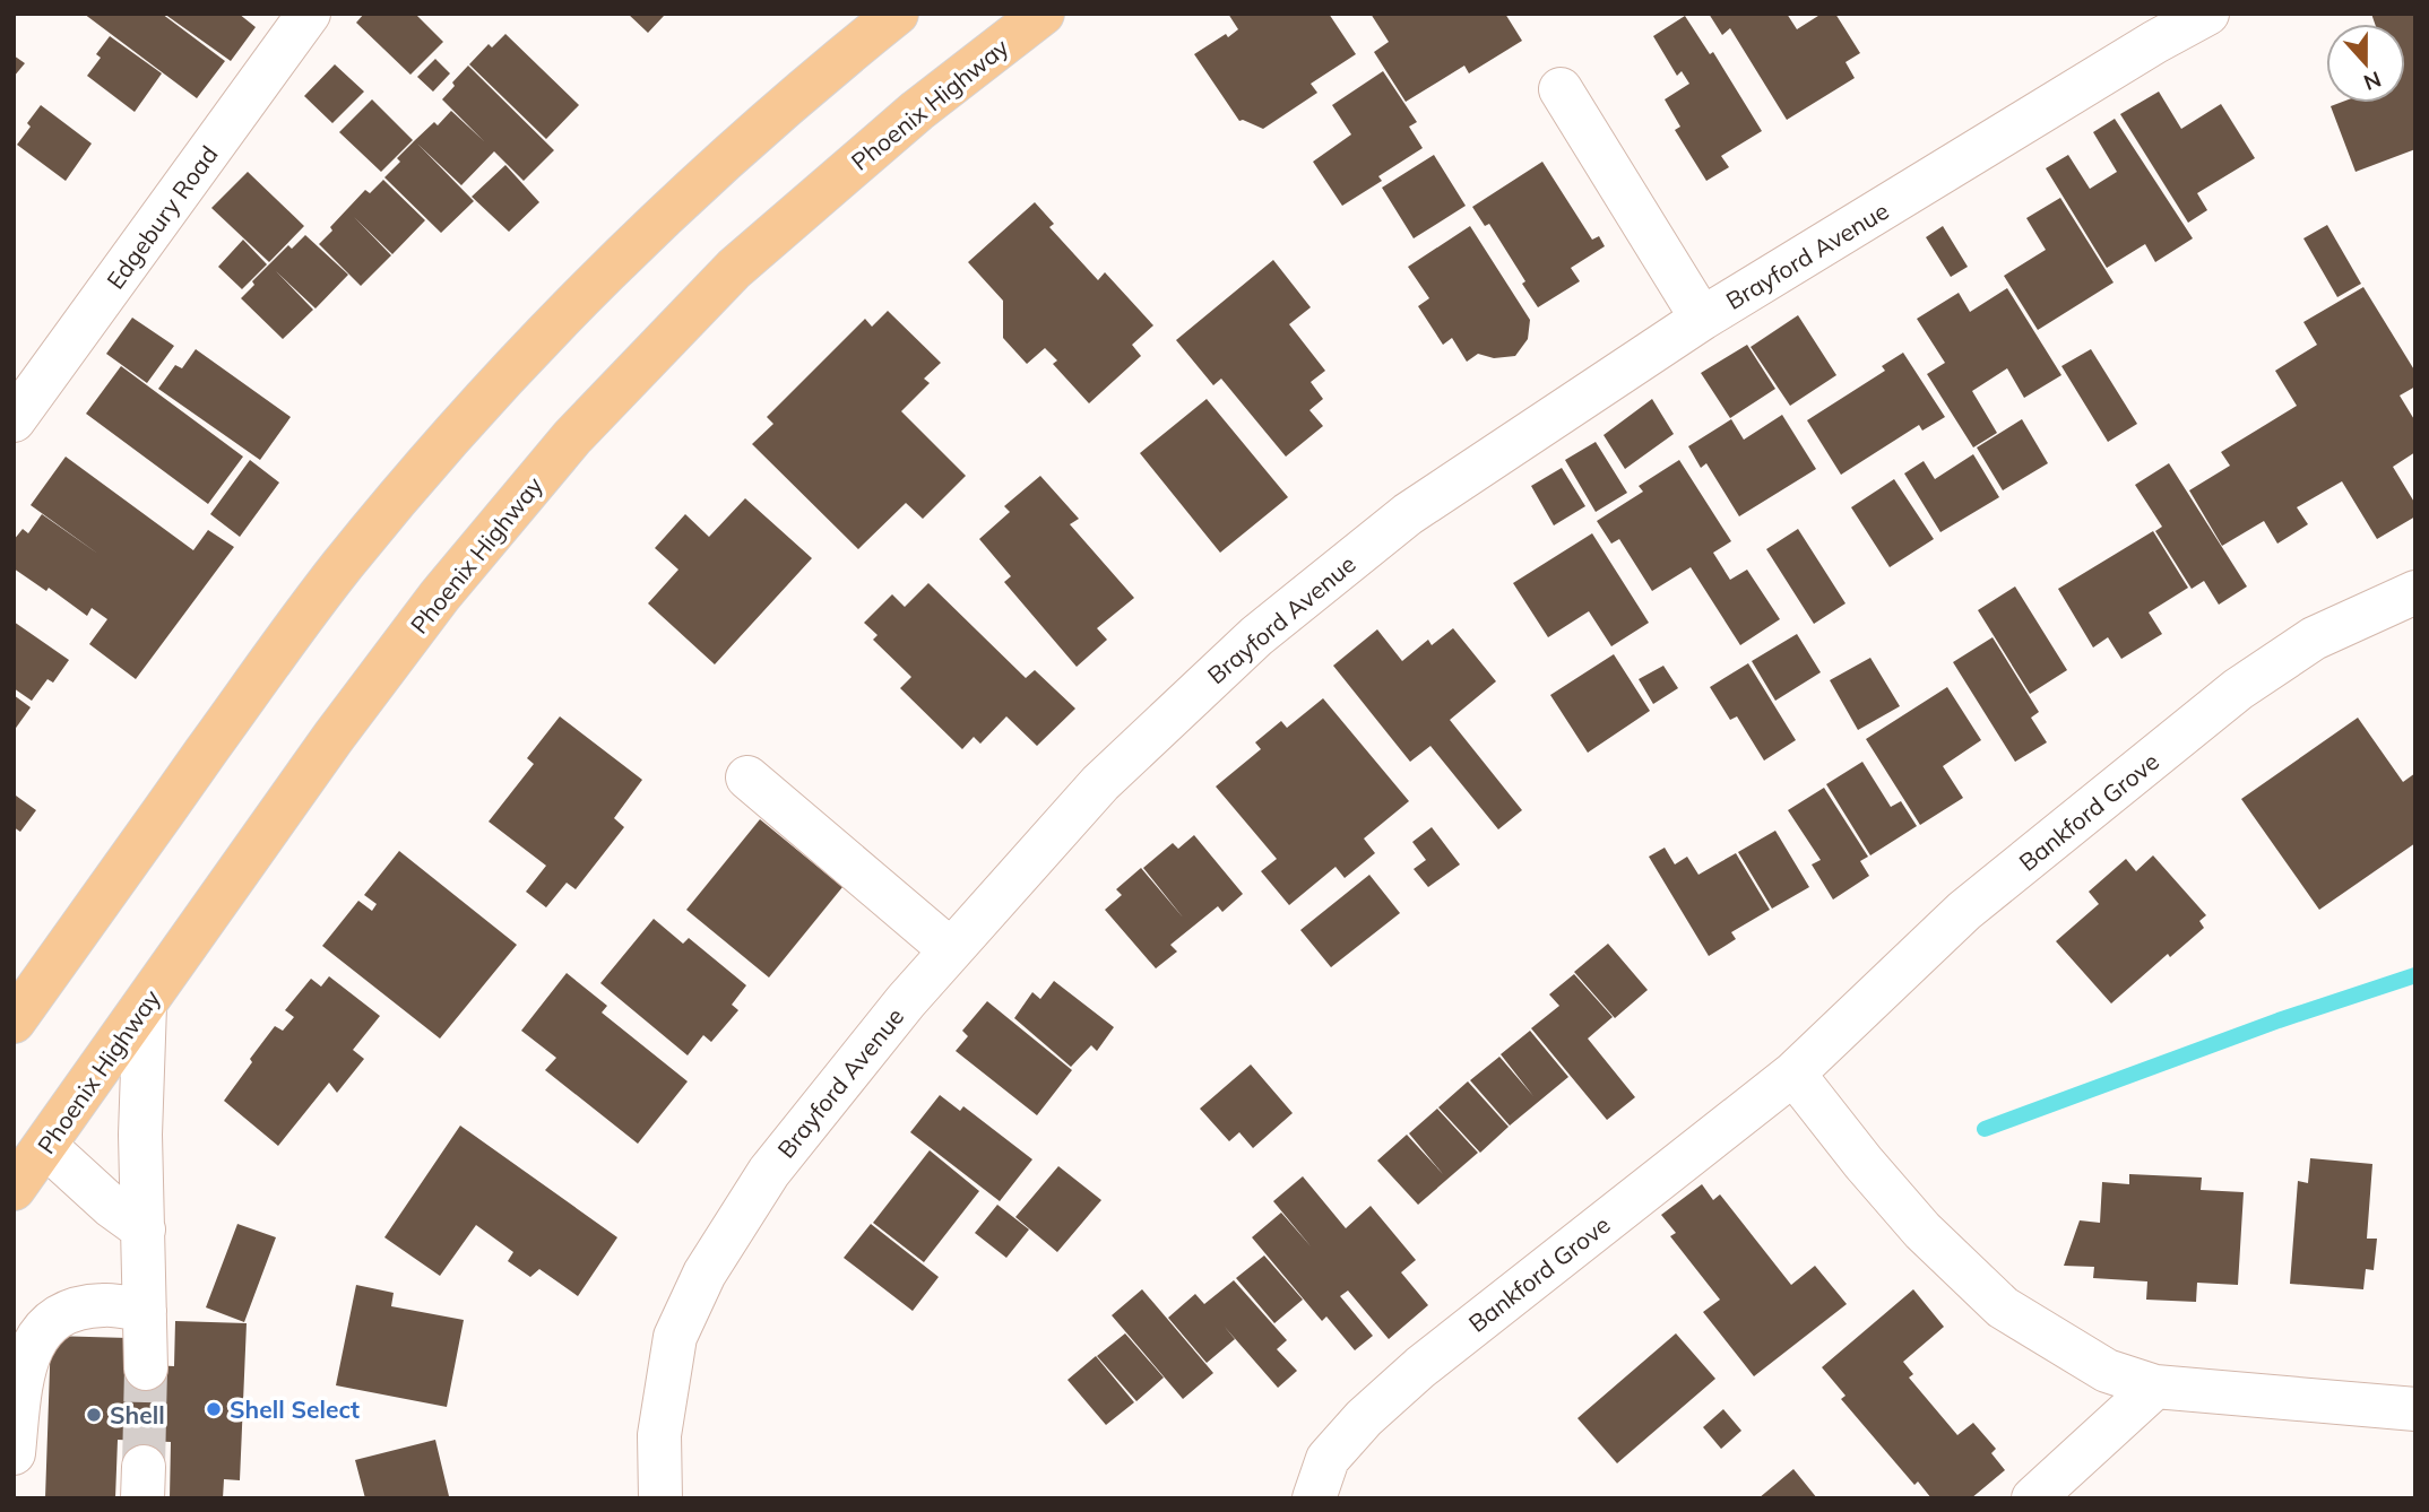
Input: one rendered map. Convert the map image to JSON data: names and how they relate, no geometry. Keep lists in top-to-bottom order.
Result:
{
  "streets": {
    "main road": ["Phoenix Highway"],
    "street": ["Edgebury Road", "Brayford Avenue", "Bankford Grove"]
  },
  "places": ["Shell Select", "Shell"],
  "north": "bottom"
}
